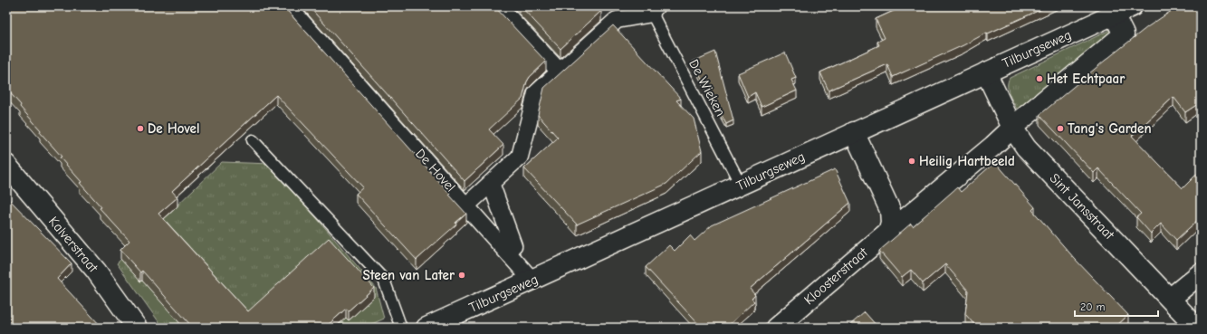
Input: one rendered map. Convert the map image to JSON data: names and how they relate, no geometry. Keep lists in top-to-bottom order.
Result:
{
  "streets": {
    "street": [
      "Tilburgseweg",
      "De Hovel",
      "Sint Jansstraat",
      "Kalverstraat",
      "Kloosterstraat"
    ],
    "lane": ["De Wieken"]
  },
  "crossings": [
    ["Tilburgseweg", "De Wieken"],
    ["Tilburgseweg", "De Hovel"],
    ["Tilburgseweg", "Sint Jansstraat"]
  ],
  "places": [
    "Het Echtpaar",
    "De Hovel",
    "Tang's Garden",
    "Heilig Hartbeeld",
    "Steen van Later"
  ],
  "scale_bar": "20 m"
}
